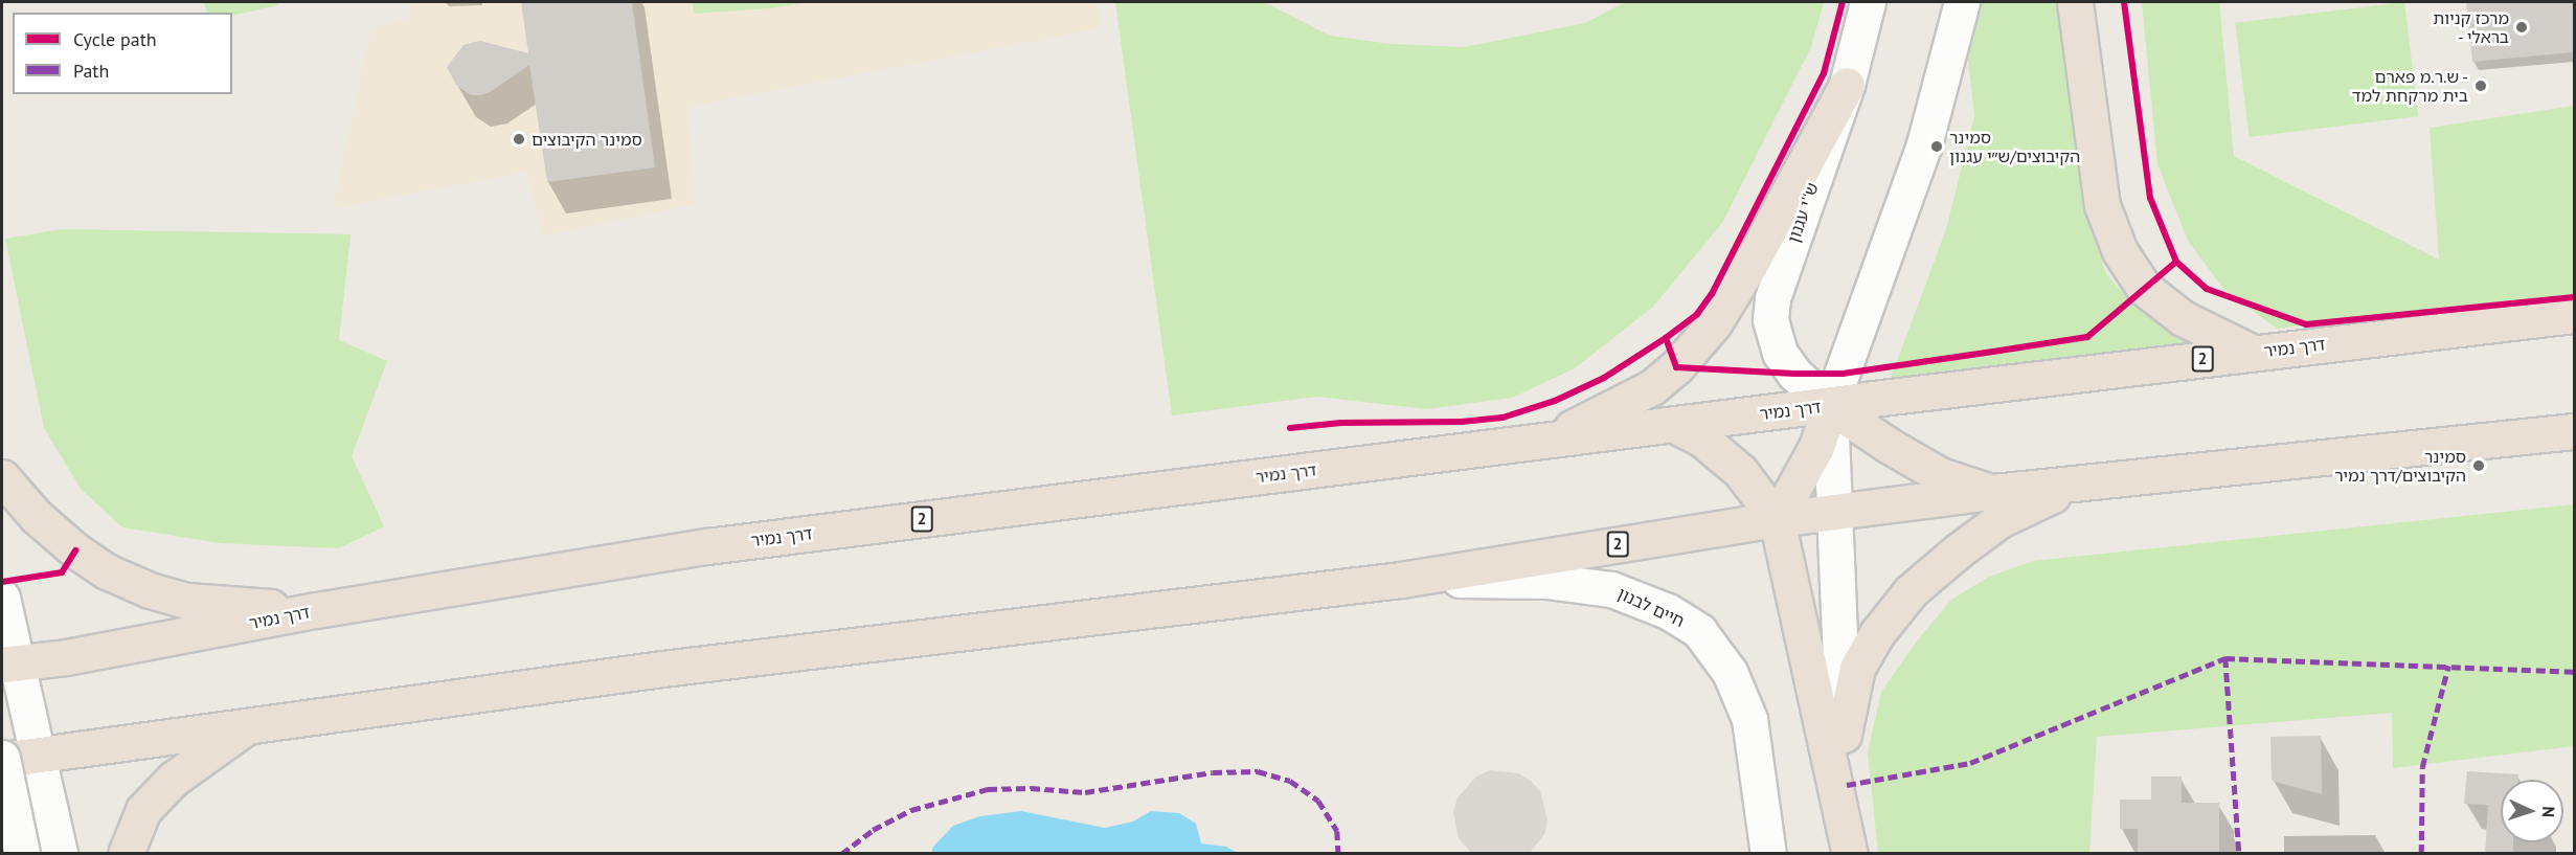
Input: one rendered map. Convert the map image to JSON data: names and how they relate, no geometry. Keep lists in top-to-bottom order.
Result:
{
  "streets": {
    "highway": ["דרך נמיר", "2"],
    "main road": ["ש''י עגנון", "חיים לבנון"]
  },
  "crossings": [
    ["ש''י עגנון", "דרך נמיר"],
    ["2", "חיים לבנון"]
  ],
  "places": [
    "מרכז קניות - בראלי",
    "ש.ר.מ פארם - בית מרקחת למד",
    "סמינר הקיבוצים",
    "סמינר הקיבוצים/ש״י עגנון",
    "סמינר הקיבוצים/דרך נמיר"
  ],
  "legend": ["Cycle path", "Path"],
  "north": "right"
}
